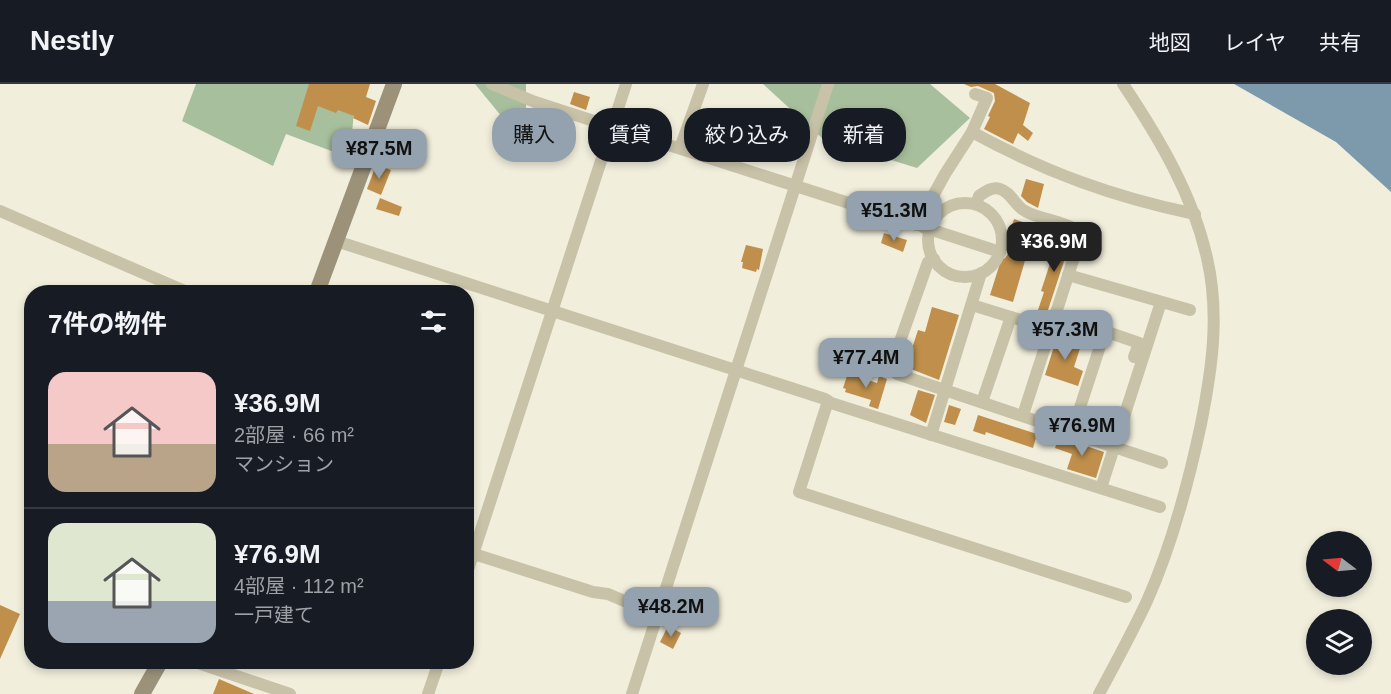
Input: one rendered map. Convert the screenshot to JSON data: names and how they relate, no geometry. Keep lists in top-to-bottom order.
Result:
{
  "north": "left",
  "page": {
    "header": "Nestly",
    "nav": ["地図", "レイヤ", "共有"],
    "chip": [
      "購入",
      "賃貸",
      "絞り込み",
      "新着"
    ],
    "price": [
      "¥87.5M",
      "¥51.3M",
      "¥36.9M",
      "¥57.3M",
      "¥77.4M",
      "¥76.9M",
      "¥48.2M"
    ],
    "heading": "7件の物件",
    "list": [
      {
        "name": "¥36.9M",
        "note": "2部屋 · 66 m² · マンション"
      },
      {
        "name": "¥76.9M",
        "note": "4部屋 · 112 m² · 一戸建て"
      }
    ]
  }
}
